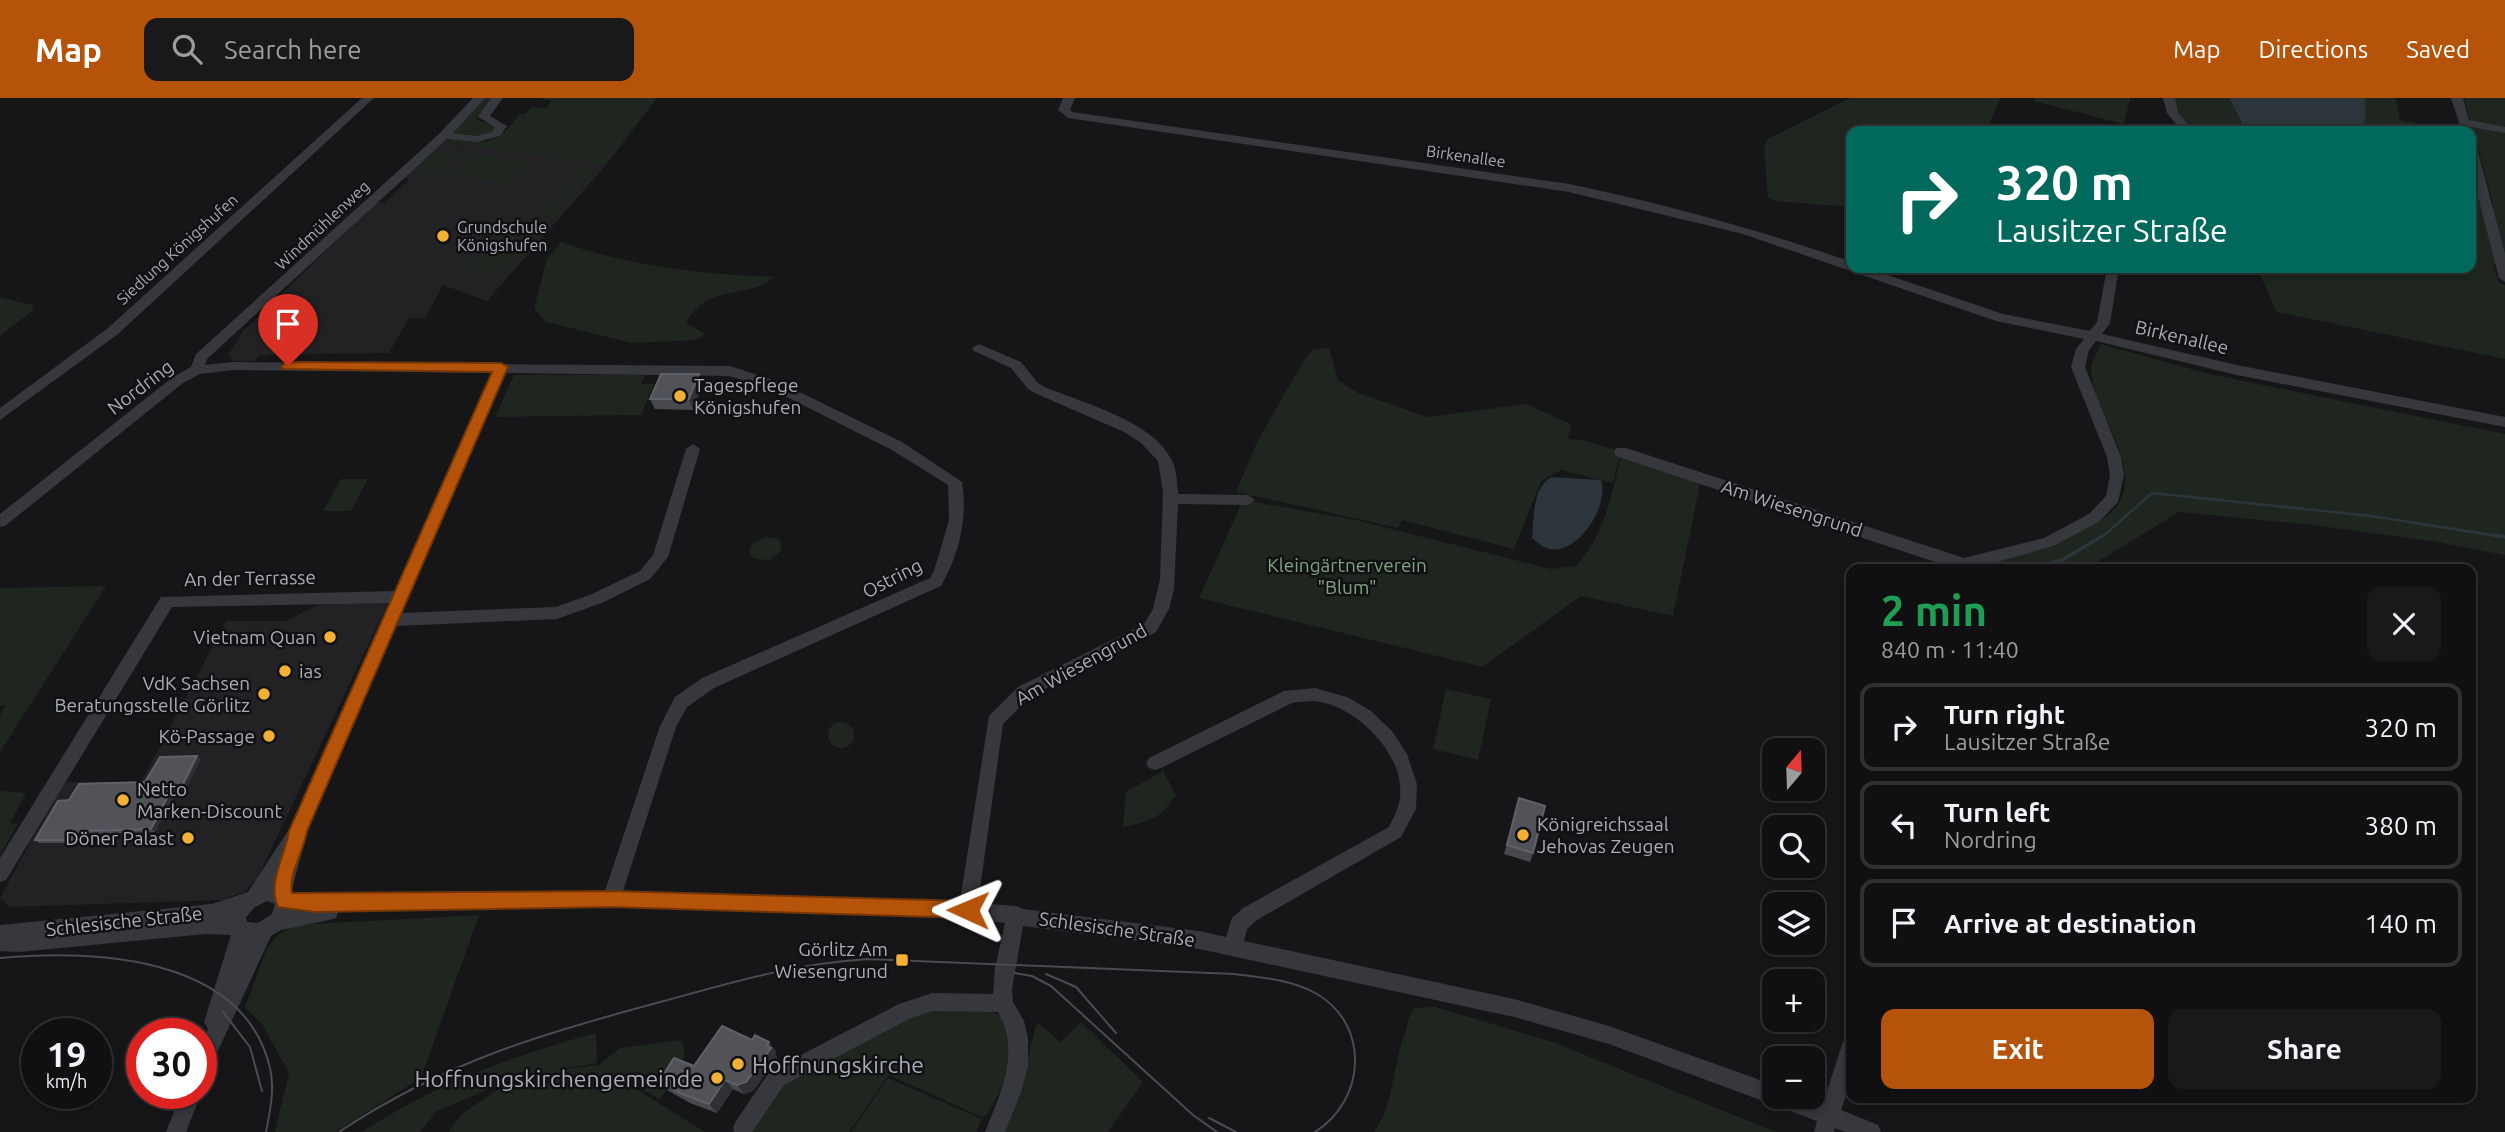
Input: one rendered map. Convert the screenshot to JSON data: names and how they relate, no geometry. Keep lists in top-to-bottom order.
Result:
{
  "streets": {
    "street": [
      "Birkenallee",
      "Windmühlenweg",
      "Siedlung Königshufen",
      "Nordring",
      "Am Wiesengrund",
      "An der Terrasse",
      "Ostring",
      "Schlesische Straße"
    ]
  },
  "crossings": [
    ["Windmühlenweg", "Nordring"],
    ["Nordring", "Ostring"],
    ["Am Wiesengrund", "Schlesische Straße"],
    ["Ostring", "Schlesische Straße"]
  ],
  "parks": ["Kleingärtnerverein \"Blum\""],
  "places": {
    "other": [
      "Grundschule Königshufen",
      "Tagespflege Königshufen",
      "Vietnam Quan",
      "ias",
      "VdK Sachsen Beratungsstelle Görlitz",
      "Kö-Passage",
      "Netto Marken-Discount",
      "Königreichssaal Jehovas Zeugen",
      "Döner Palast",
      "Hoffnungskirche",
      "Hoffnungskirchengemeinde"
    ],
    "transit": ["Görlitz Am Wiesengrund"]
  },
  "north": "top",
  "page": {
    "header": "Map",
    "search": "Search here",
    "nav": ["Map", "Directions", "Saved"],
    "turn": ["320 m", "Lausitzer Straße"],
    "heading": ["2 min", "840 m · 11:40"],
    "list": [
      {
        "name": "Turn right",
        "note": "Lausitzer Straße",
        "value": "320 m"
      },
      {
        "name": "Turn left",
        "note": "Nordring",
        "value": "380 m"
      },
      {
        "name": "Arrive at destination",
        "value": "140 m"
      }
    ],
    "map_buttons": ["+", "−"],
    "buttons": ["Exit", "Share"],
    "speed": "19 km/h",
    "limit": "30"
  }
}
